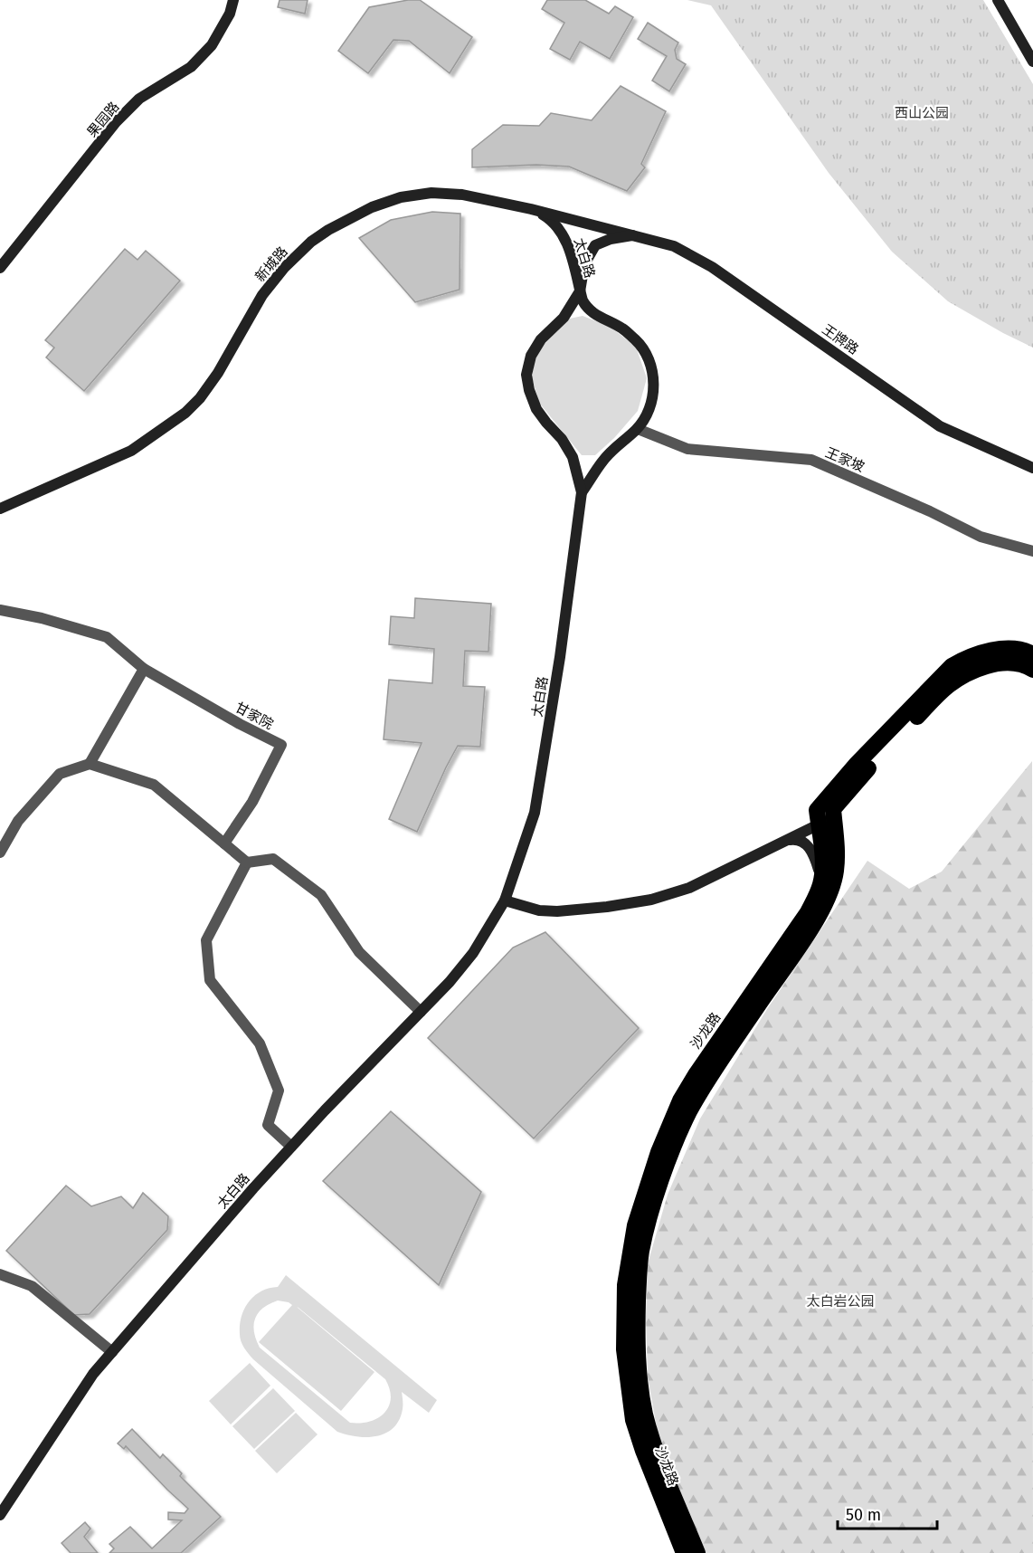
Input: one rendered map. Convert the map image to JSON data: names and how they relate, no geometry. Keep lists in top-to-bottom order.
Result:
{
  "streets": {
    "highway": ["沙龙路"],
    "main road": [
      "果园路",
      "太白路",
      "新城路",
      "王牌路"
    ],
    "street": ["王家坡", "甘家院"]
  },
  "crossings": [
    ["太白路", "新城路"],
    ["太白路", "王牌路"],
    ["太白路", "王家坡"],
    ["新城路", "王牌路"]
  ],
  "parks": ["西山公园", "太白岩公园"],
  "scale_bar": "50 m"
}
